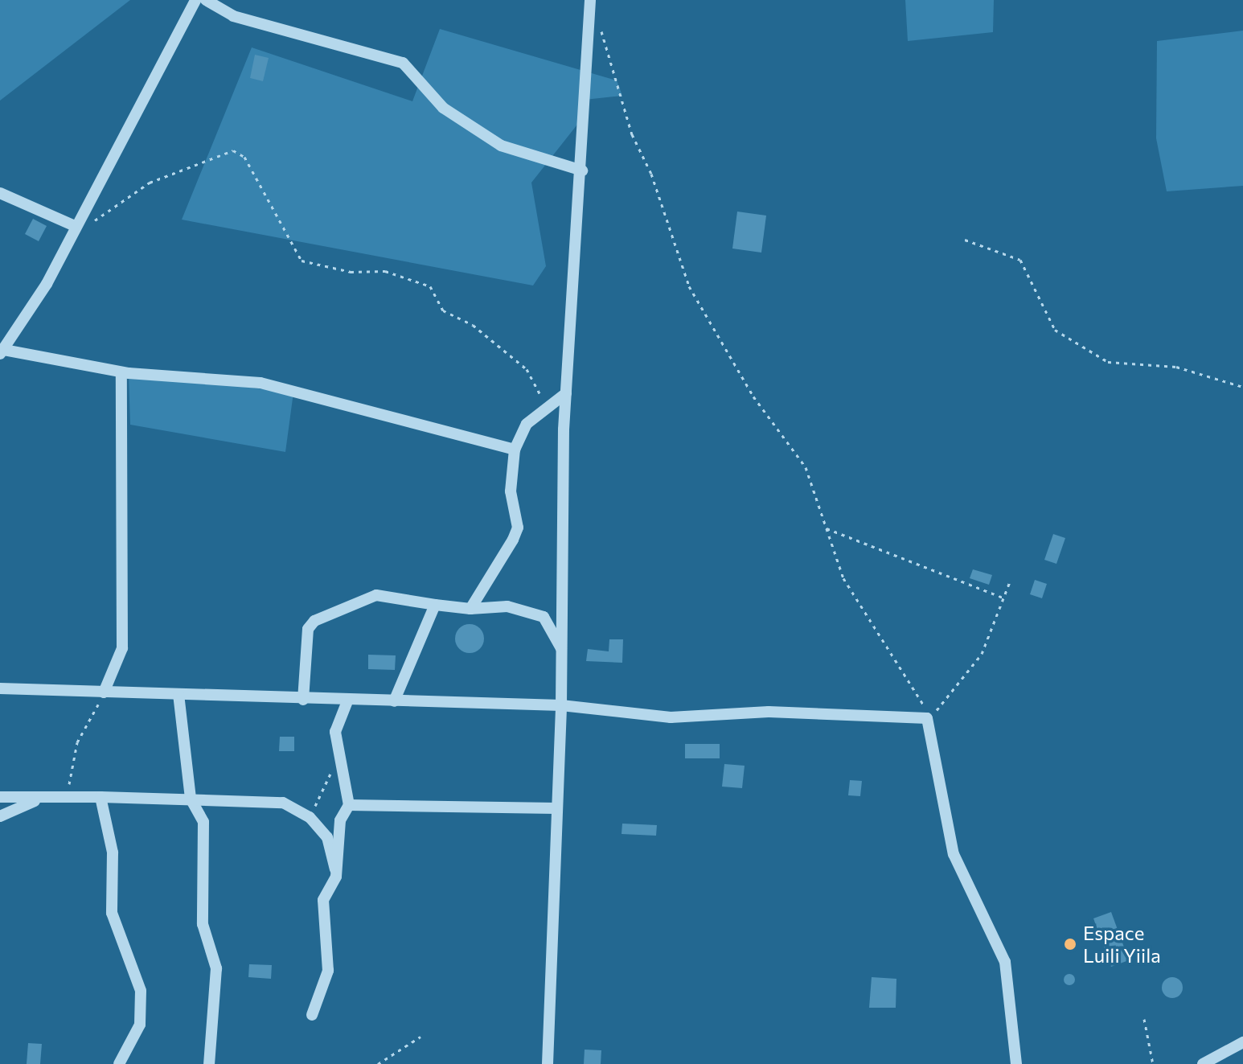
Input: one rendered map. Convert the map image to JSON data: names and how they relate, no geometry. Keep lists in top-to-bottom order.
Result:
{
  "places": ["Espace Luili Yiila"]
}
